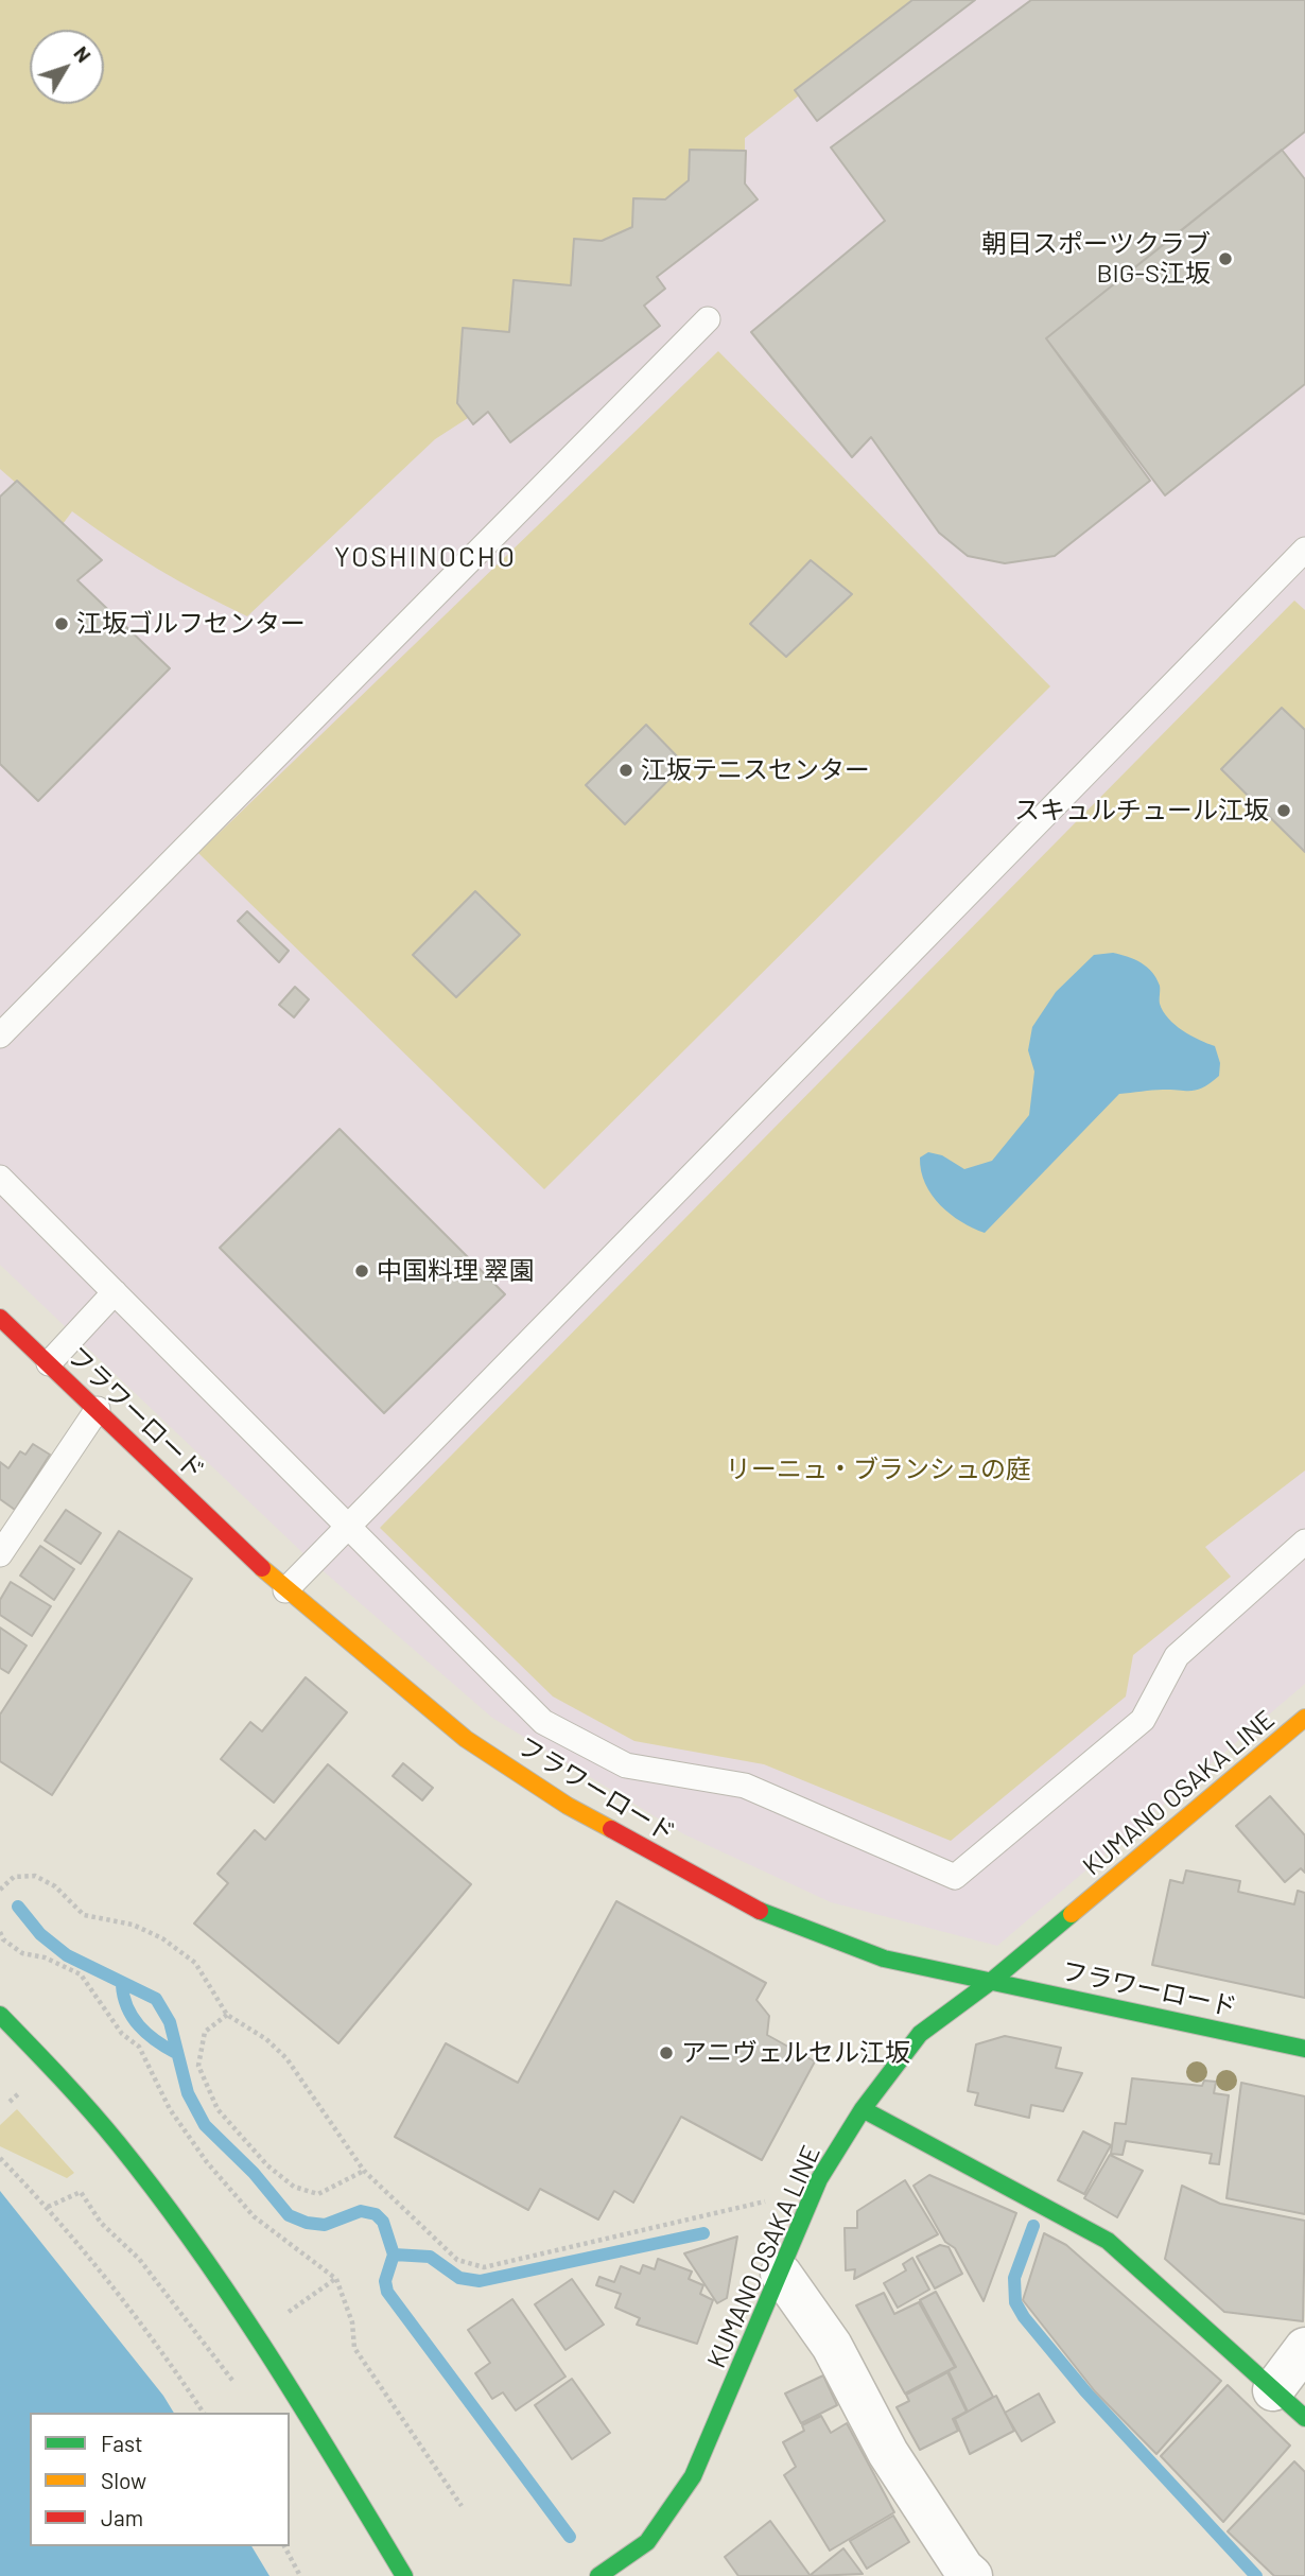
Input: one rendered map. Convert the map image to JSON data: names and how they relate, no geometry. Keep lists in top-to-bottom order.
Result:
{
  "streets": {
    "street": ["フラワーロード", "KUMANO OSAKA LINE"]
  },
  "crossings": [
    ["フラワーロード", "KUMANO OSAKA LINE"]
  ],
  "districts": ["YOSHINOCHO"],
  "parks": ["リーニュ・ブランシュの庭"],
  "places": [
    "朝日スポーツクラブ BIG-S江坂",
    "江坂ゴルフセンター",
    "江坂テニスセンター",
    "スキュルチュール江坂",
    "中国料理 翠園",
    "アニヴェルセル江坂"
  ],
  "legend": ["Fast", "Slow", "Jam"],
  "north": "top right"
}
